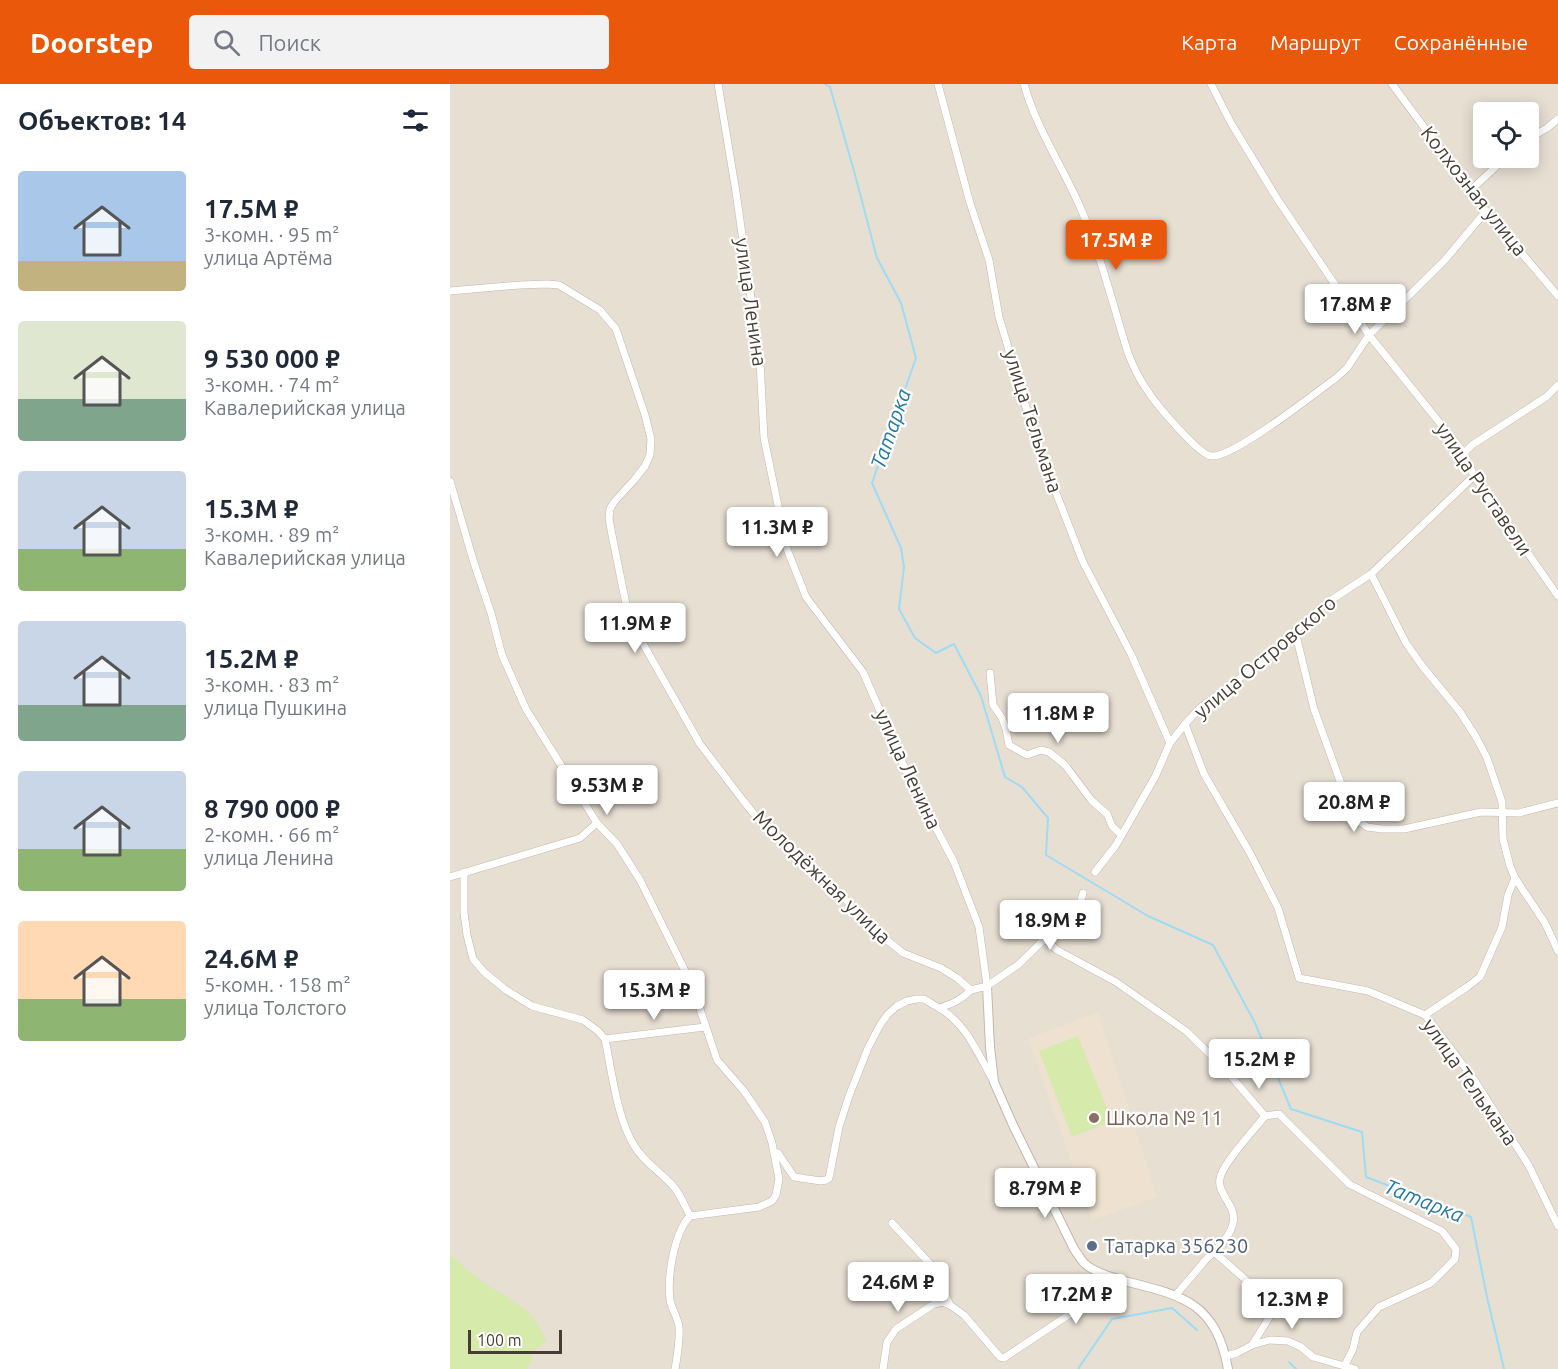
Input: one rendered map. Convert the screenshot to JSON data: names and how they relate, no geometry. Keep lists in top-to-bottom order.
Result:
{
  "streets": {
    "street": [
      "Колхозная улица",
      "улица Ленина",
      "улица Тельмана",
      "улица Руставели",
      "улица Островского",
      "Молодёжная улица"
    ]
  },
  "crossings": [
    ["улица Тельмана", "улица Островского"],
    ["улица Руставели", "улица Островского"]
  ],
  "water": ["Татарка"],
  "places": ["Школа № 11", "Татарка 356230"],
  "scale_bar": "100 m",
  "page": {
    "header": "Doorstep",
    "search": "Поиск",
    "nav": ["Карта", "Маршрут", "Сохранённые"],
    "heading": "Объектов: 14",
    "list": [
      {
        "name": "17.5M ₽",
        "note": "3-комн. · 95 m² · улица Артёма"
      },
      {
        "name": "9 530 000 ₽",
        "note": "3-комн. · 74 m² · Кавалерийская улица"
      },
      {
        "name": "15.3M ₽",
        "note": "3-комн. · 89 m² · Кавалерийская улица"
      },
      {
        "name": "15.2M ₽",
        "note": "3-комн. · 83 m² · улица Пушкина"
      },
      {
        "name": "8 790 000 ₽",
        "note": "2-комн. · 66 m² · улица Ленина"
      },
      {
        "name": "24.6M ₽",
        "note": "5-комн. · 158 m² · улица Толстого"
      }
    ],
    "price": [
      "17.5M ₽",
      "17.8M ₽",
      "11.3M ₽",
      "11.9M ₽",
      "11.8M ₽",
      "9.53M ₽",
      "20.8M ₽",
      "18.9M ₽",
      "15.3M ₽",
      "15.2M ₽",
      "8.79M ₽",
      "24.6M ₽",
      "17.2M ₽",
      "12.3M ₽"
    ],
    "scale": "100 m"
  }
}
